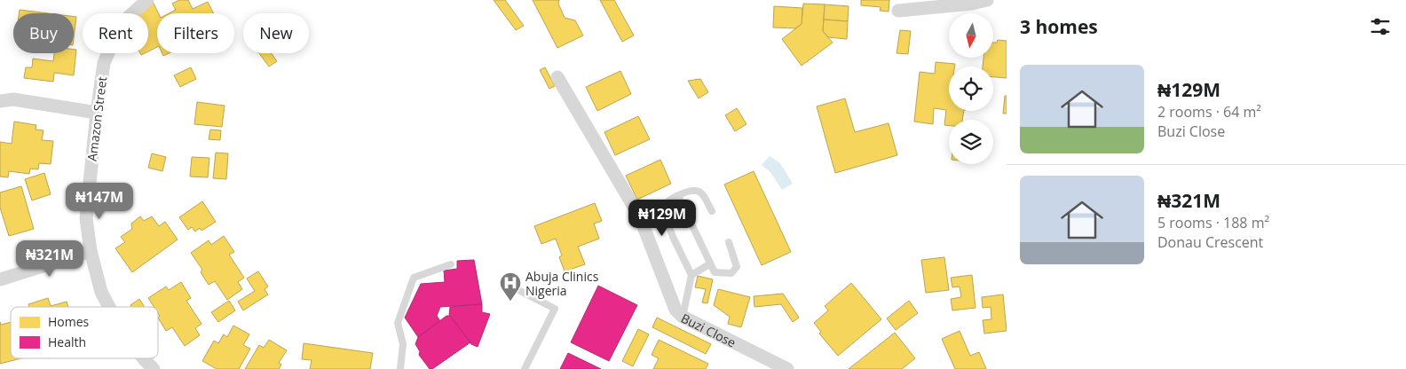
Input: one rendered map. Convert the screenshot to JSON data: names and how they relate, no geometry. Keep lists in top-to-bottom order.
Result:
{
  "streets": {
    "street": ["Amazon Street", "Buzi Close"]
  },
  "places": {
    "hospital": ["Abuja Clinics Nigeria"]
  },
  "legend": ["Homes", "Health"],
  "north": "bottom",
  "page": {
    "heading": "3 homes",
    "chip": [
      "Buy",
      "Rent",
      "Filters",
      "New"
    ],
    "list": [
      {
        "name": "₦129M",
        "note": "2 rooms · 64 m² · Buzi Close"
      },
      {
        "name": "₦321M",
        "note": "5 rooms · 188 m² · Donau Crescent"
      }
    ],
    "price": ["₦147M", "₦129M", "₦321M"]
  }
}
